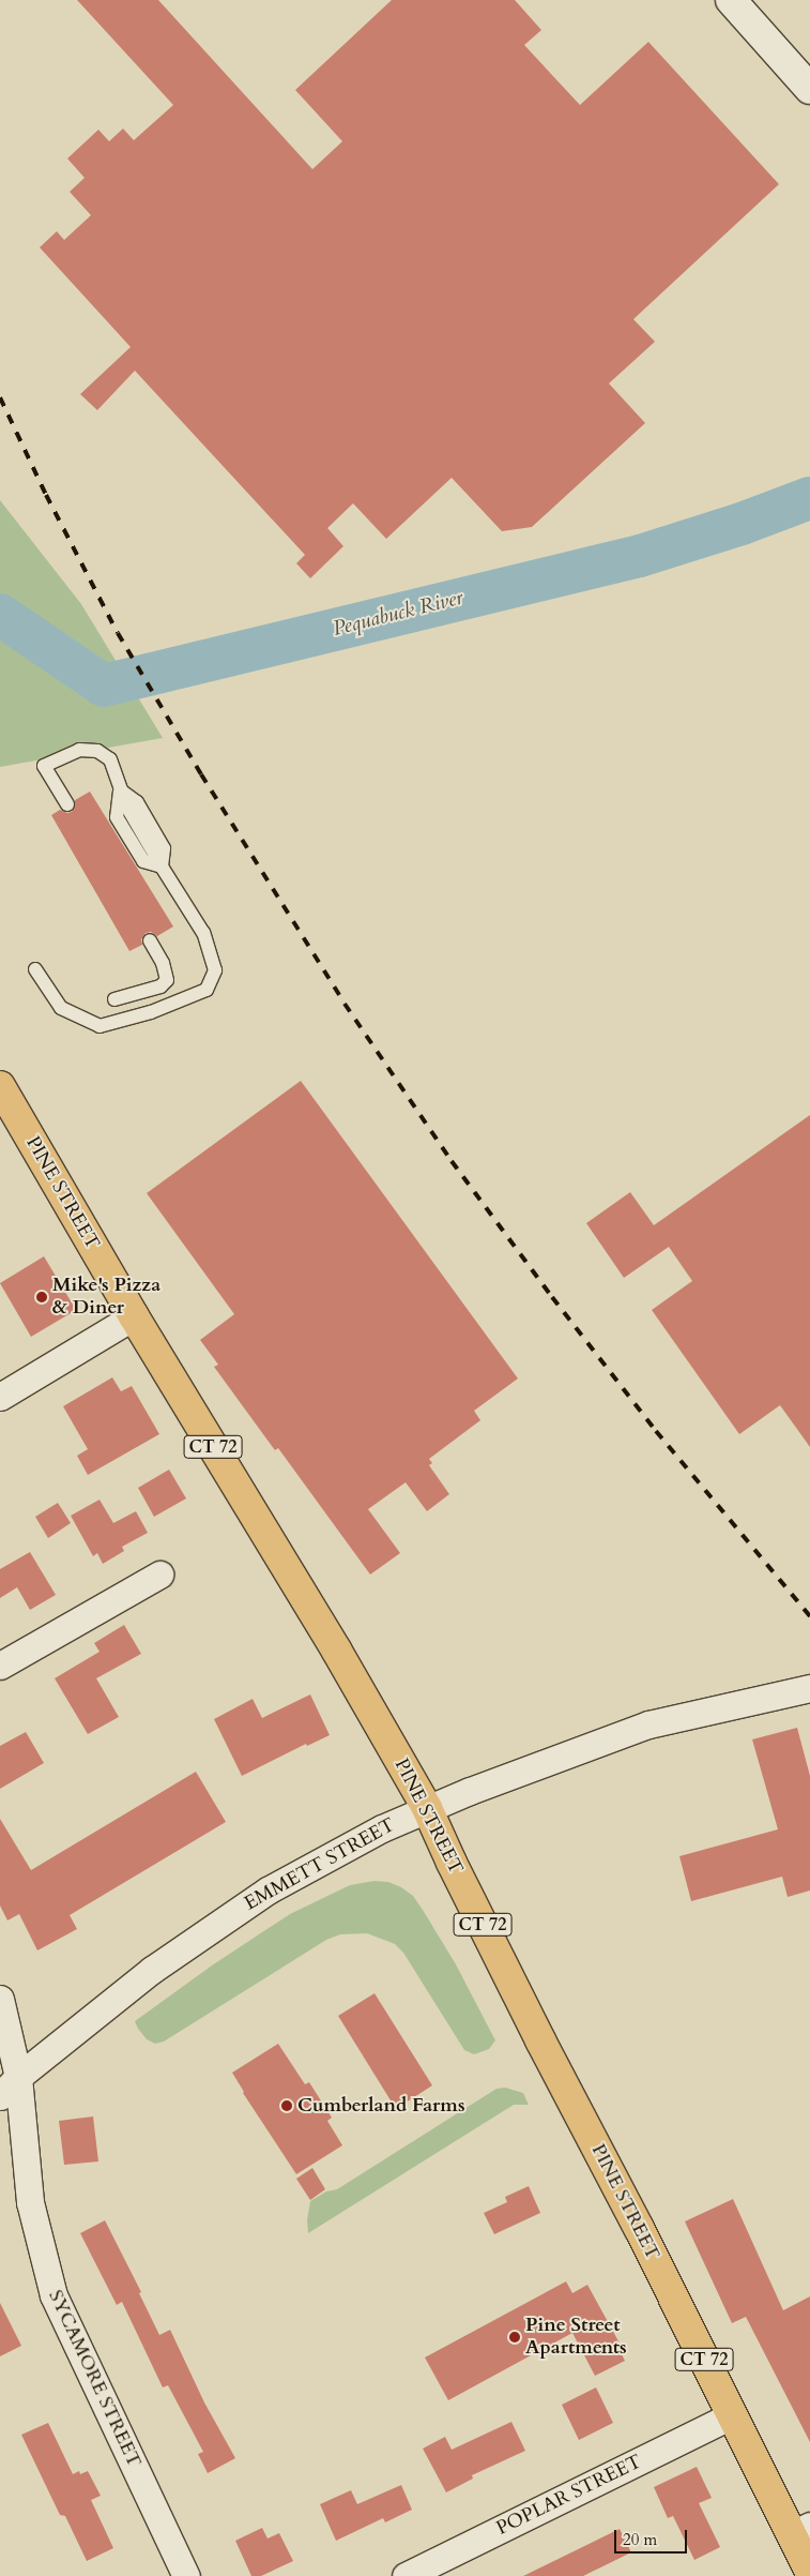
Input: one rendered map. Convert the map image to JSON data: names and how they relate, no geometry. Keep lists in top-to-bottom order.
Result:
{
  "streets": {
    "highway": ["PINE STREET", "CT 72"],
    "street": ["EMMETT STREET", "SYCAMORE STREET", "POPLAR STREET"]
  },
  "crossings": [
    ["PINE STREET", "EMMETT STREET"],
    ["PINE STREET", "POPLAR STREET"],
    ["EMMETT STREET", "SYCAMORE STREET"]
  ],
  "water": ["Pequabuck River"],
  "places": ["Mike's Pizza & Diner", "Cumberland Farms", "Pine Street Apartments"],
  "scale_bar": "20 m"
}
